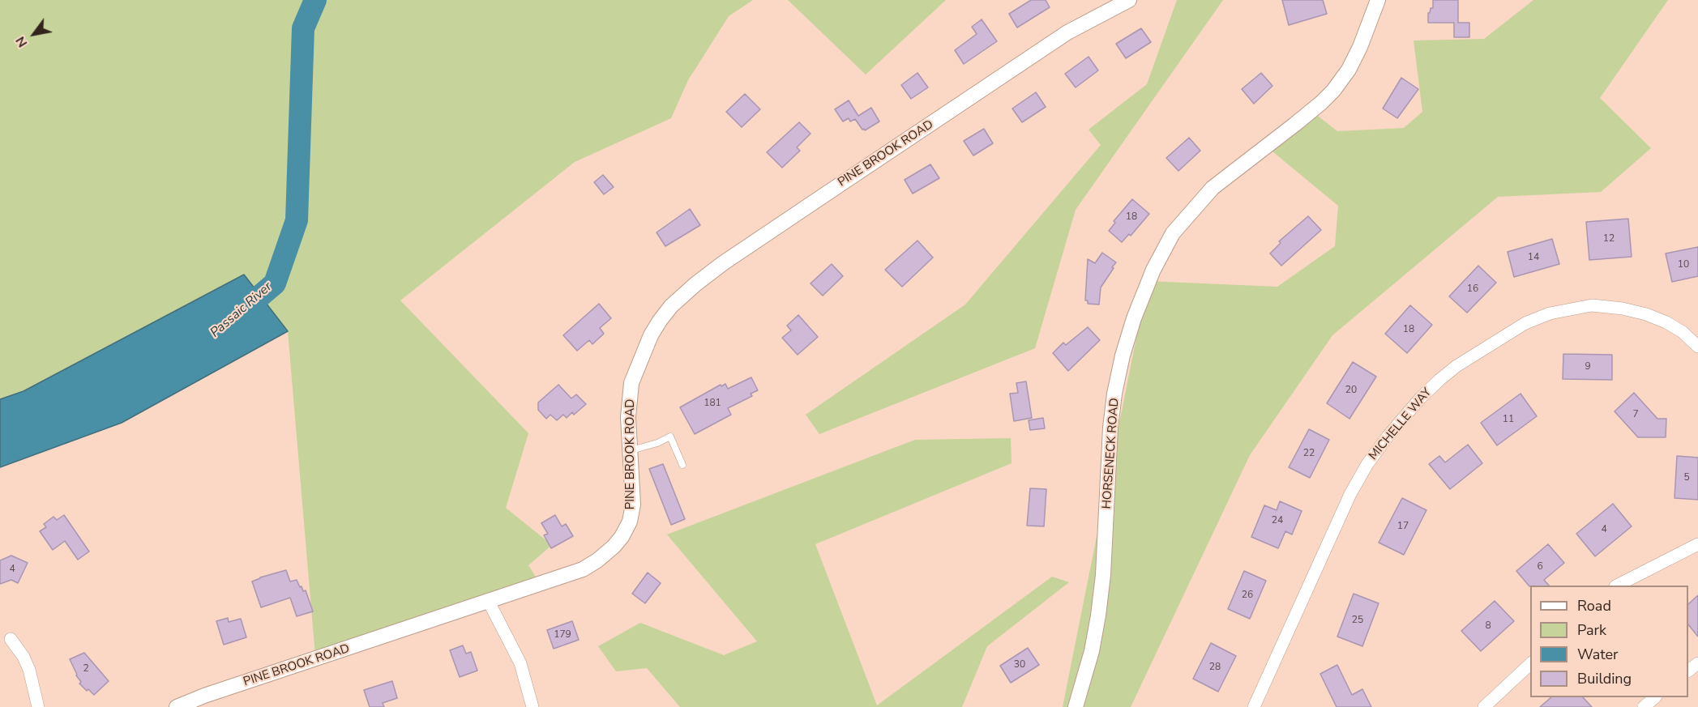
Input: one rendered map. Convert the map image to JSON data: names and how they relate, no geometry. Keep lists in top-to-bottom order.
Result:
{
  "streets": {
    "street": ["PINE BROOK ROAD", "MICHELLE WAY", "HORSENECK ROAD"]
  },
  "water": ["Passaic River"],
  "house_numbers": [
    "18",
    "12",
    "14",
    "10",
    "16",
    "18",
    "9",
    "20",
    "181",
    "7",
    "11",
    "22",
    "5",
    "24",
    "17",
    "4",
    "6",
    "4",
    "26",
    "25",
    "8",
    "179",
    "30",
    "28",
    "2"
  ],
  "legend": [
    "Road",
    "Park",
    "Water",
    "Building"
  ],
  "north": "bottom left"
}
